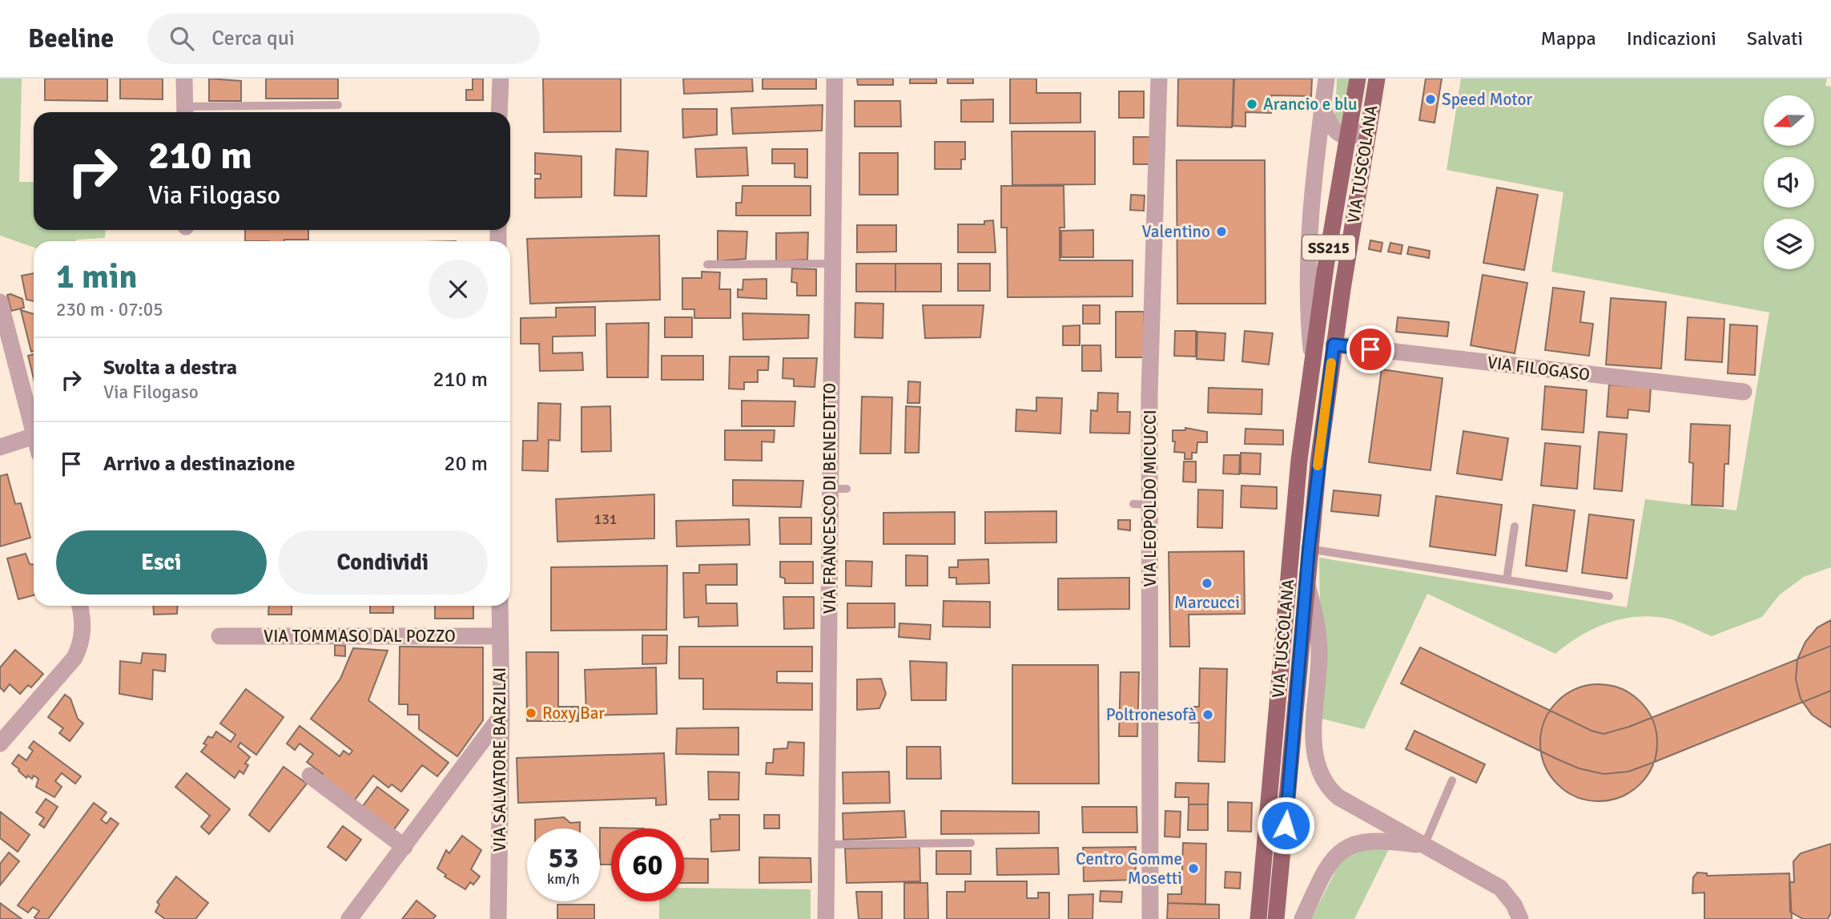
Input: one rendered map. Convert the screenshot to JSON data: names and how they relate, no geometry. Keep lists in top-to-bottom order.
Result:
{
  "streets": {
    "main road": ["VIA TUSCOLANA", "SS215"],
    "street": [
      "VIA FILOGASO",
      "VIA FRANCESCO DI BENEDETTO",
      "VIA LEOPOLDO MICUCCI",
      "VIA TOMMASO DAL POZZO",
      "VIA SALVATORE BARZILAI"
    ]
  },
  "crossings": [
    ["VIA TUSCOLANA", "VIA FILOGASO"],
    ["VIA TOMMASO DAL POZZO", "VIA SALVATORE BARZILAI"]
  ],
  "places": [
    "Speed Motor",
    "Arancio e blu",
    "Valentino",
    "Marcucci",
    "Roxy Bar",
    "Poltronesofà",
    "Centro Gomme Mosetti"
  ],
  "house_numbers": ["131"],
  "north": "left",
  "page": {
    "header": "Beeline",
    "search": "Cerca qui",
    "nav": ["Mappa", "Indicazioni", "Salvati"],
    "turn": ["210 m", "Via Filogaso"],
    "heading": ["1 min", "230 m · 07:05"],
    "list": [
      {
        "name": "Svolta a destra",
        "note": "Via Filogaso",
        "value": "210 m"
      },
      {
        "name": "Arrivo a destinazione",
        "value": "20 m"
      }
    ],
    "buttons": ["Esci", "Condividi"],
    "speed": "53 km/h",
    "limit": "60"
  }
}
